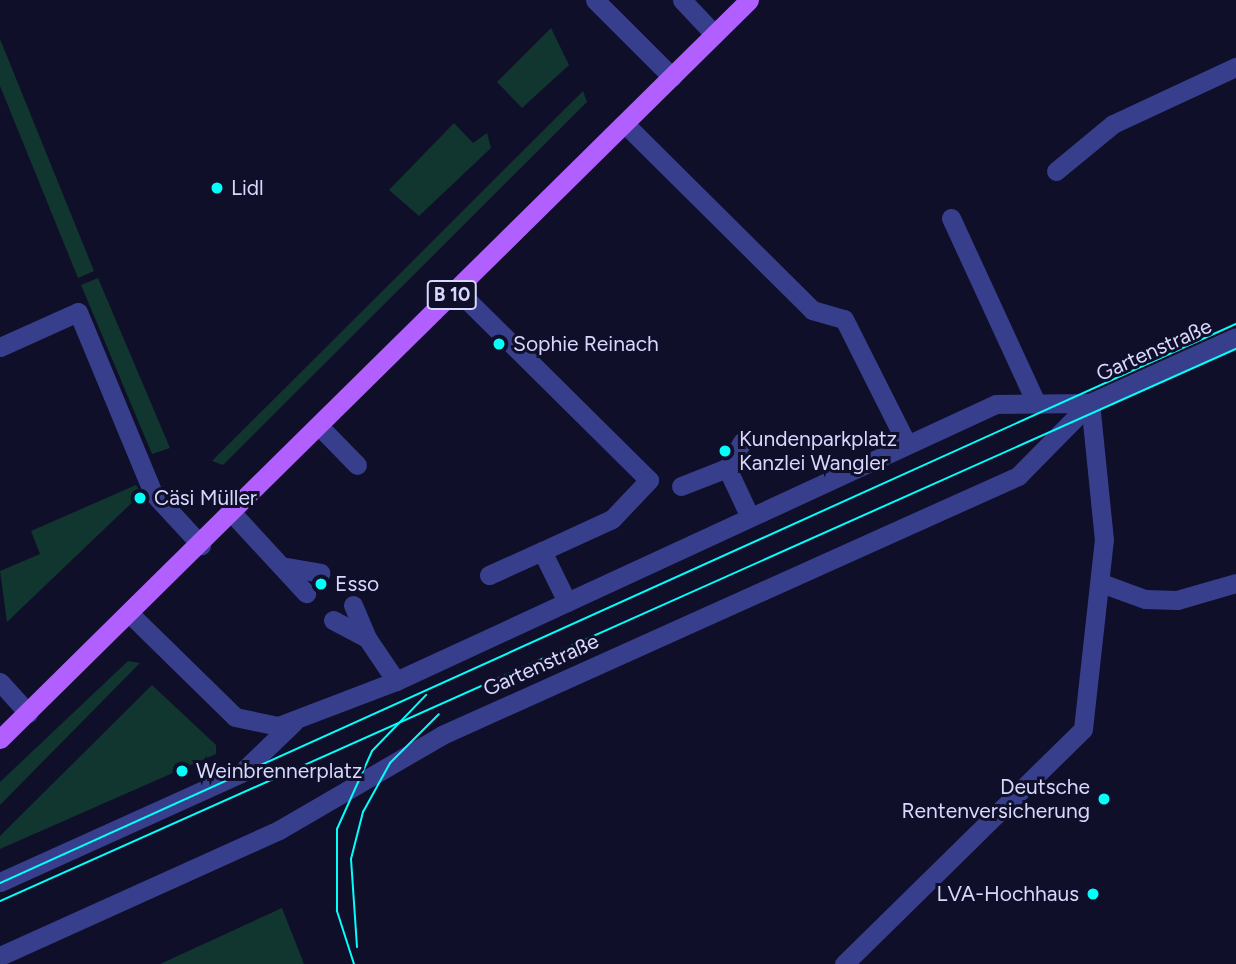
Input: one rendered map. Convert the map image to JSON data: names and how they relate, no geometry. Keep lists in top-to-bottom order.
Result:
{
  "streets": {
    "main road": ["B 10"],
    "street": ["Gartenstraße"]
  },
  "crossings": [
    ["B 10", "Gartenstraße"]
  ],
  "places": [
    "Lidl",
    "Sophie Reinach",
    "Kundenparkplatz Kanzlei Wangler",
    "Cäsi Müller",
    "Esso",
    "Weinbrennerplatz",
    "Deutsche Rentenversicherung",
    "LVA-Hochhaus"
  ]
}
